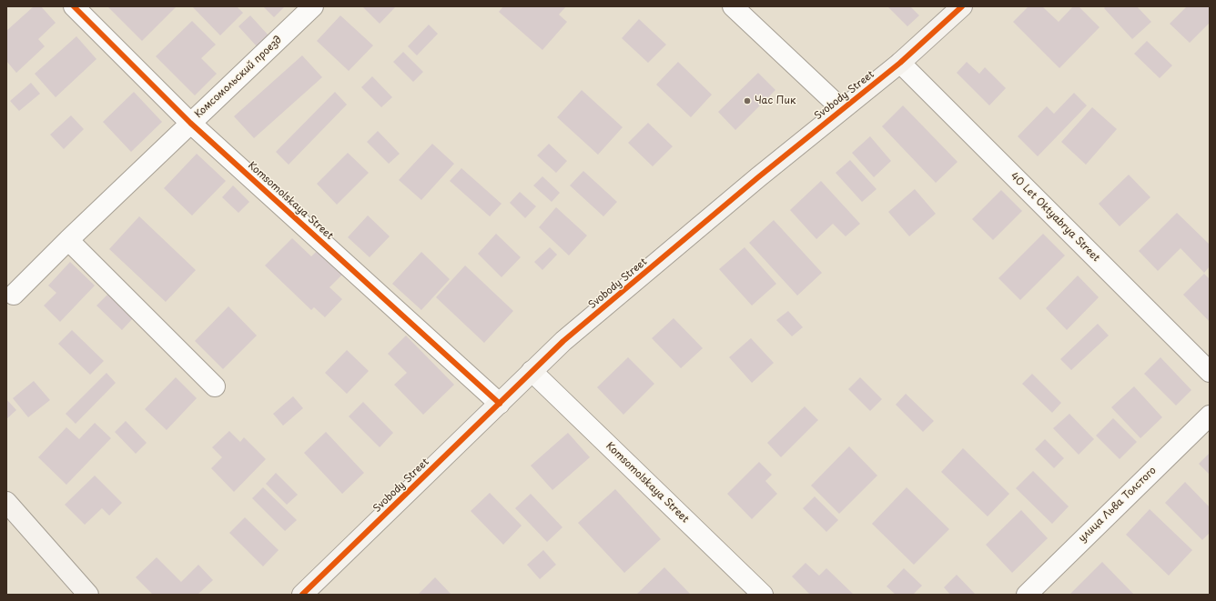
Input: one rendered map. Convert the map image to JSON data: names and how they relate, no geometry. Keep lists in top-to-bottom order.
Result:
{
  "streets": {
    "street": [
      "Комсомольский проезд",
      "Svobody Street",
      "Komsomolskaya Street",
      "40 Let Oktyabrya Street",
      "улица Льва Толстого"
    ]
  },
  "crossings": [
    ["Комсомольский проезд", "Komsomolskaya Street"],
    ["Svobody Street", "Komsomolskaya Street"],
    ["Svobody Street", "40 Let Oktyabrya Street"]
  ],
  "places": ["Час Пик"]
}
